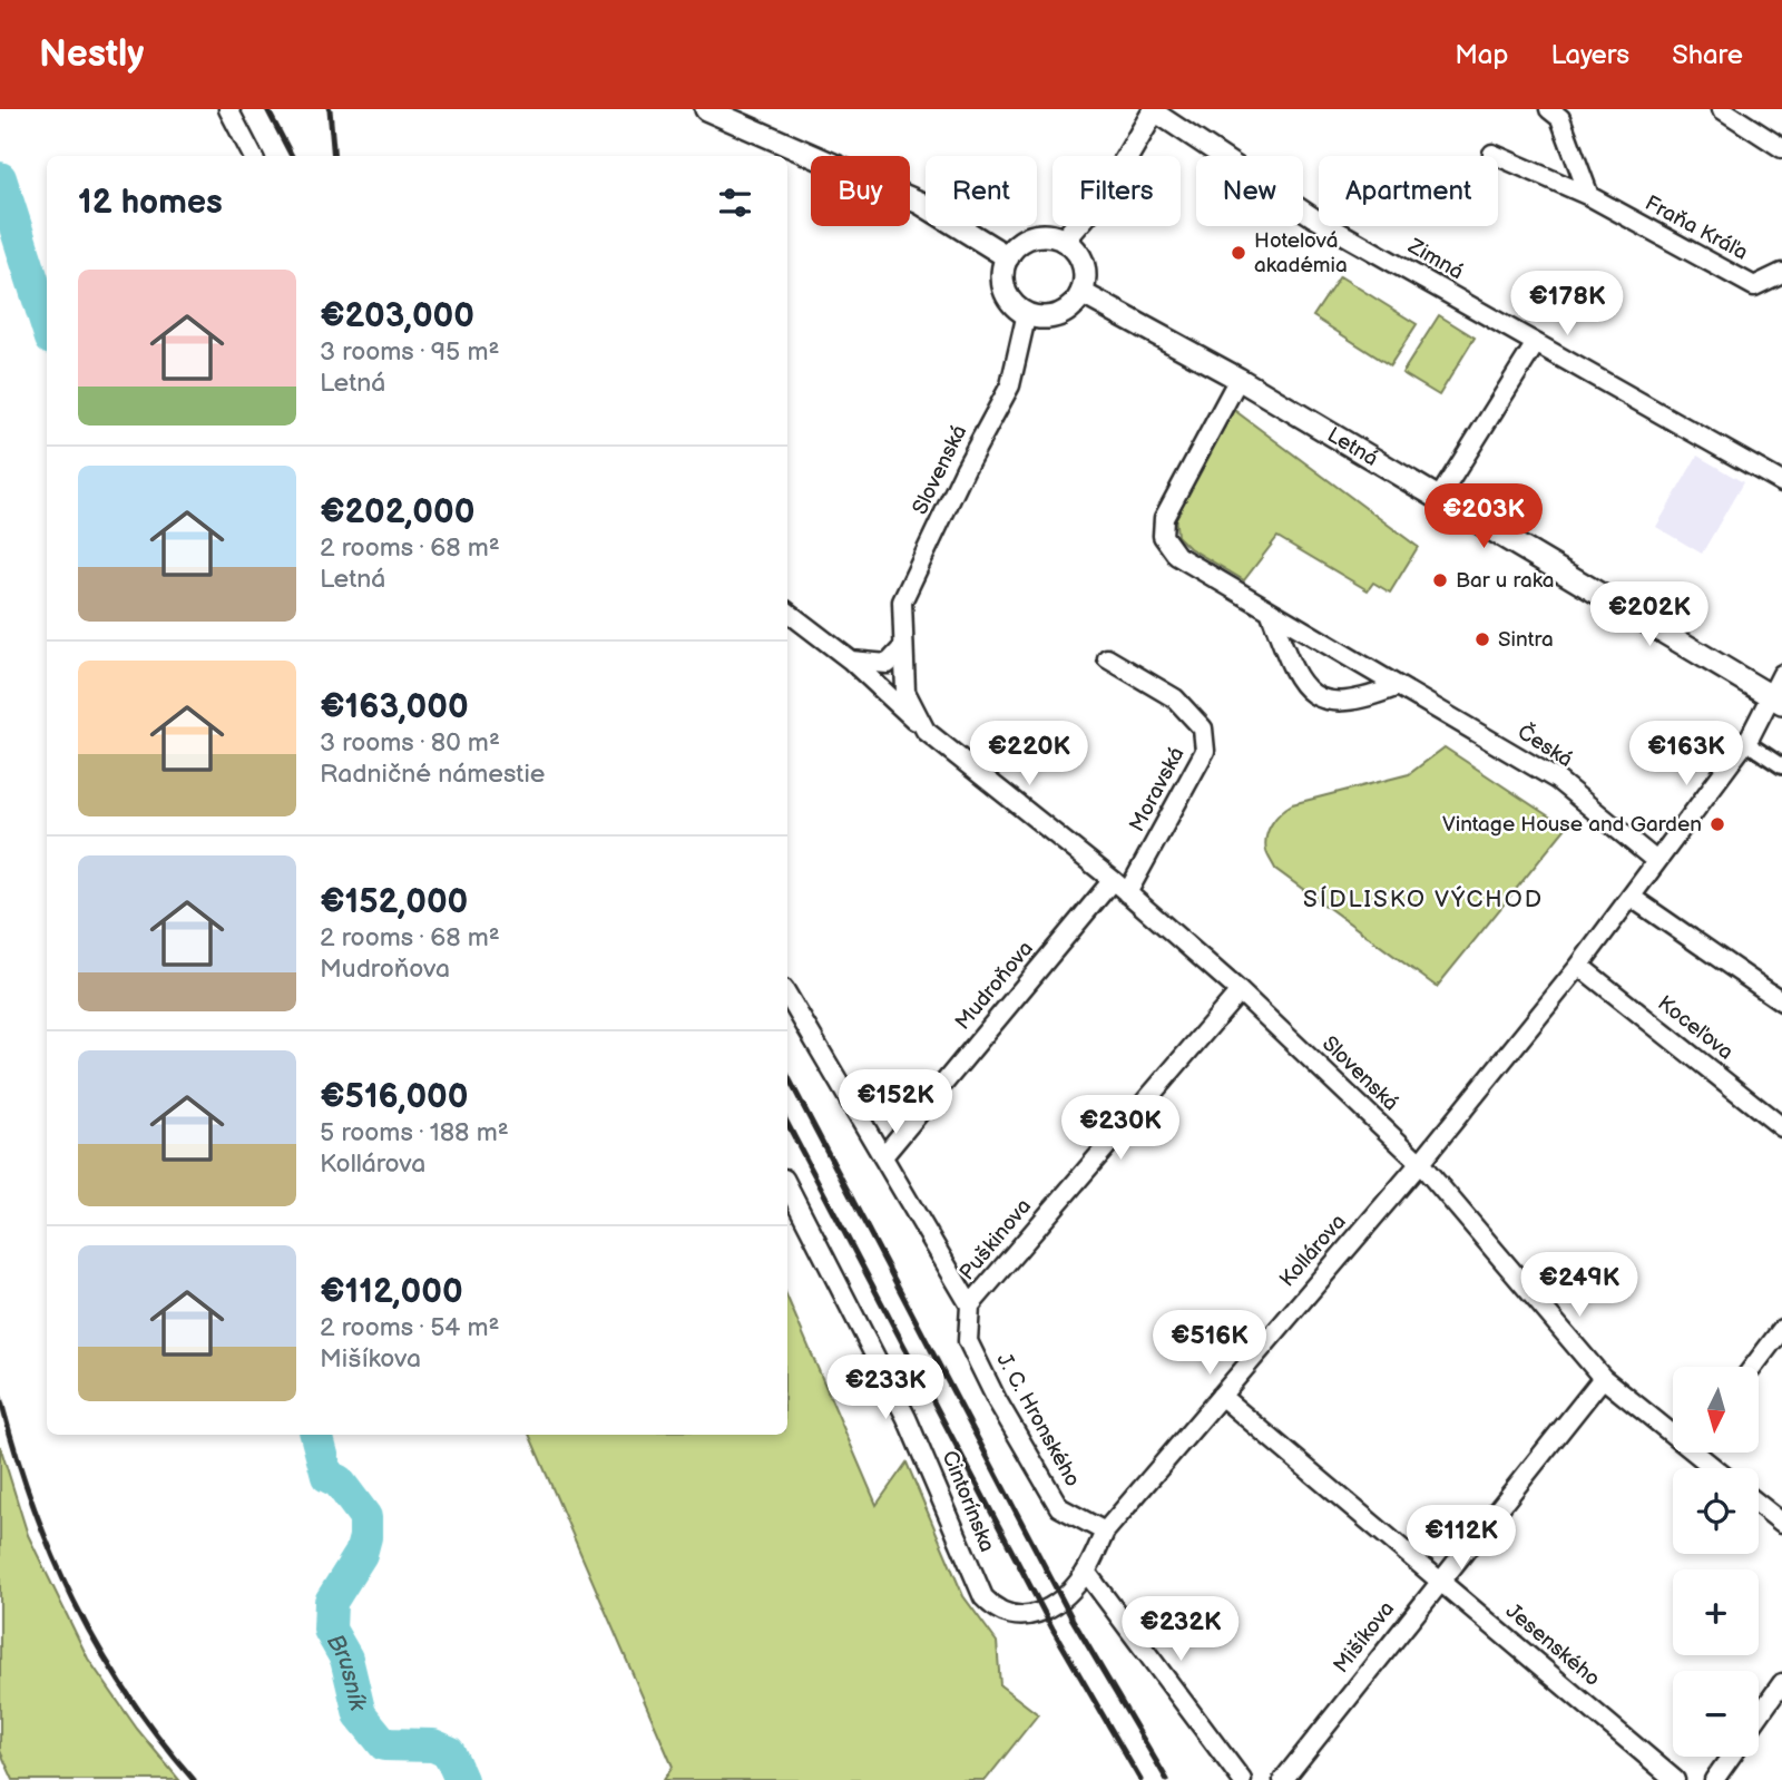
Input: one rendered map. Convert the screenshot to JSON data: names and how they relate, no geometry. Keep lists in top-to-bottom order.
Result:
{
  "streets": {
    "street": [
      "Fraňa Kráľa",
      "Zimná",
      "Letná",
      "Slovenská",
      "Česká",
      "Moravská",
      "Mudroňova",
      "Koceľova",
      "Puškinova",
      "Kollárova",
      "J. C. Hronského",
      "Cintorínska",
      "Mišíkova",
      "Jesenského"
    ]
  },
  "crossings": [
    ["Letná", "Slovenská"],
    ["Letná", "Česká"],
    ["Letná", "Kollárova"],
    ["Slovenská", "Moravská"],
    ["Slovenská", "Mudroňova"],
    ["Slovenská", "Puškinova"],
    ["Slovenská", "Kollárova"],
    ["Slovenská", "Mišíkova"],
    ["Česká", "Kollárova"],
    ["Koceľova", "Kollárova"],
    ["Puškinova", "J. C. Hronského"],
    ["Kollárova", "J. C. Hronského"],
    ["Kollárova", "Cintorínska"],
    ["Kollárova", "Jesenského"],
    ["Mišíkova", "Jesenského"]
  ],
  "districts": ["SÍDLISKO VÝCHOD"],
  "water": ["Brusník"],
  "places": [
    "Hotelová akadémia",
    "Bar u raka",
    "Sintra",
    "Vintage House and Garden"
  ],
  "north": "bottom",
  "page": {
    "header": "Nestly",
    "nav": ["Map", "Layers", "Share"],
    "chip": [
      "Buy",
      "Rent",
      "Filters",
      "New",
      "Apartment"
    ],
    "heading": "12 homes",
    "list": [
      {
        "name": "€203,000",
        "note": "3 rooms · 95 m² · Letná"
      },
      {
        "name": "€202,000",
        "note": "2 rooms · 68 m² · Letná"
      },
      {
        "name": "€163,000",
        "note": "3 rooms · 80 m² · Radničné námestie"
      },
      {
        "name": "€152,000",
        "note": "2 rooms · 68 m² · Mudroňova"
      },
      {
        "name": "€516,000",
        "note": "5 rooms · 188 m² · Kollárova"
      },
      {
        "name": "€112,000",
        "note": "2 rooms · 54 m² · Mišíkova"
      }
    ],
    "price": [
      "€178K",
      "€203K",
      "€202K",
      "€220K",
      "€163K",
      "€152K",
      "€230K",
      "€249K",
      "€516K",
      "€233K",
      "€112K",
      "€232K"
    ],
    "map_buttons": ["+", "−"]
  }
}
